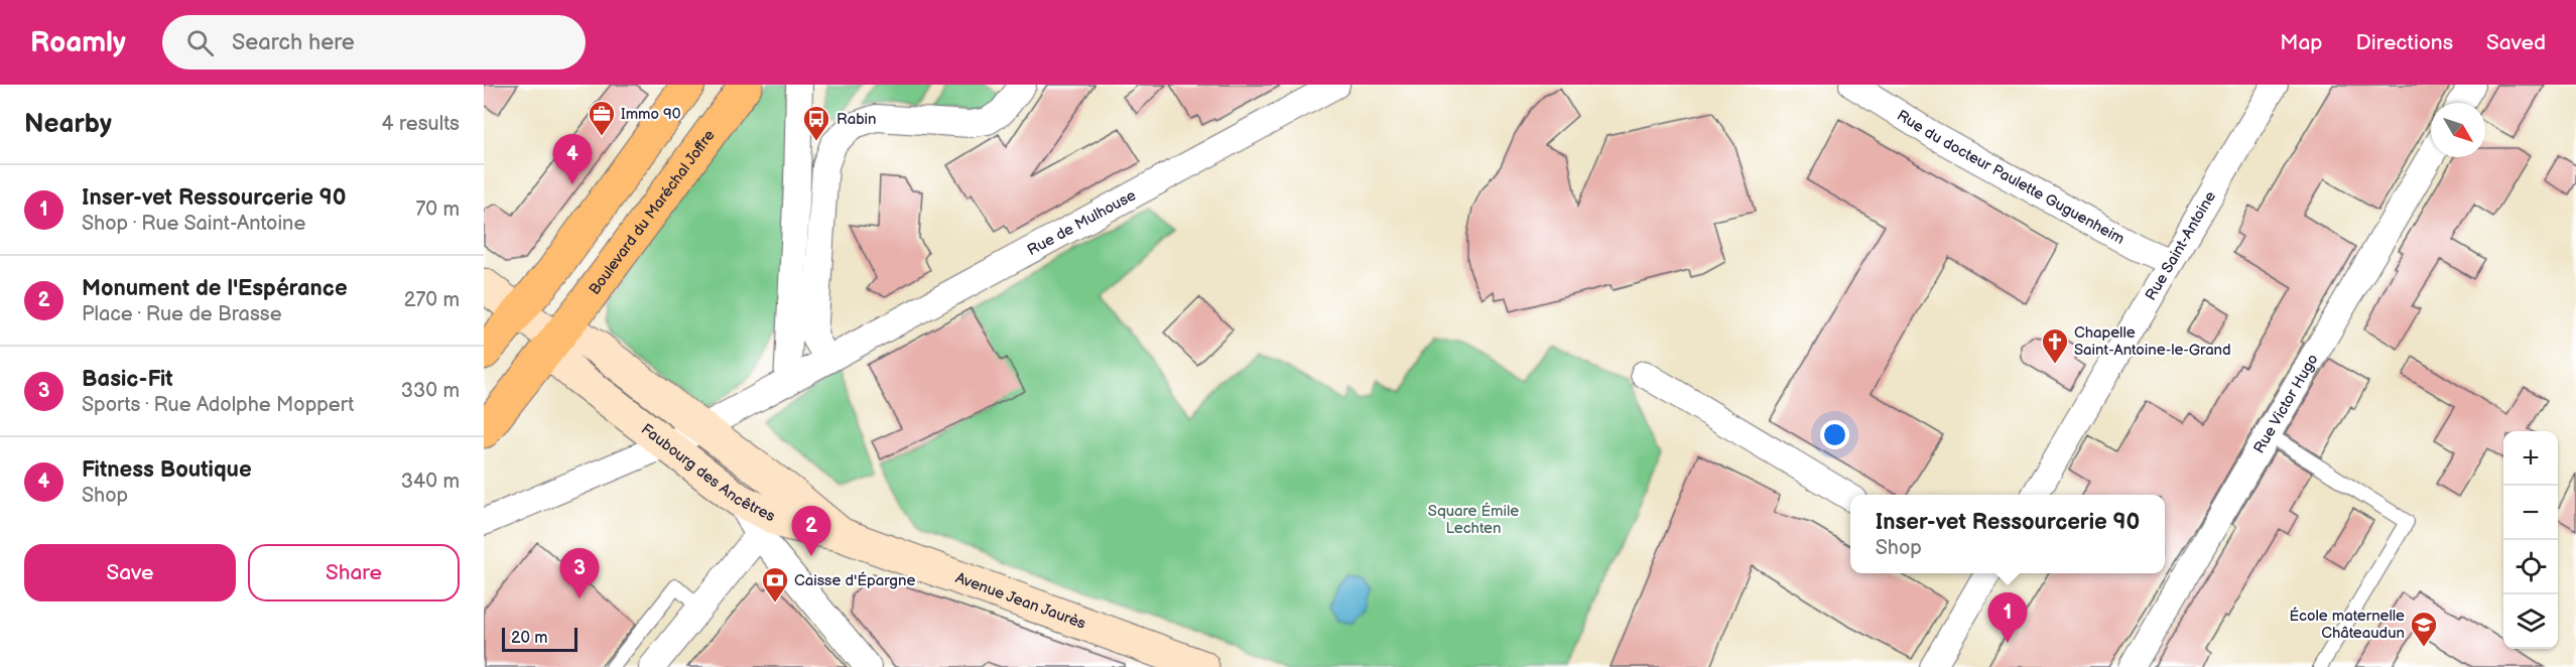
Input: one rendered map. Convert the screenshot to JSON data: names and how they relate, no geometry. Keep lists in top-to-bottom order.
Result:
{
  "streets": {
    "main road": ["Boulevard du Maréchal Joffre", "Faubourg des Ancêtres", "Avenue Jean Jaurès"],
    "street": [
      "Rue du docteur Paulette Guguenheim",
      "Rue de Mulhouse",
      "Rue Saint-Antoine",
      "Rue Victor Hugo"
    ]
  },
  "crossings": [
    ["Rue du docteur Paulette Guguenheim", "Rue Saint-Antoine"],
    ["Boulevard du Maréchal Joffre", "Faubourg des Ancêtres"],
    ["Rue de Mulhouse", "Faubourg des Ancêtres"],
    ["Faubourg des Ancêtres", "Avenue Jean Jaurès"]
  ],
  "parks": ["Square Émile Lechten"],
  "places": {
    "office": ["Immo 90"],
    "bus stop": ["Rabin"],
    "church": ["Chapelle Saint-Antoine-le-Grand"],
    "bank": ["Caisse d'Épargne"],
    "school or university": ["École maternelle Châteaudun"]
  },
  "scale_bar": "20 m",
  "north": "bottom right",
  "page": {
    "header": "Roamly",
    "search": "Search here",
    "nav": ["Map", "Directions", "Saved"],
    "heading": ["Nearby", "4 results"],
    "pins": [
      "4",
      "2",
      "3",
      "1"
    ],
    "list": [
      {
        "mark": "1",
        "name": "Inser-vet Ressourcerie 90",
        "note": "Shop · Rue Saint-Antoine",
        "value": "70 m"
      },
      {
        "mark": "2",
        "name": "Monument de l'Espérance",
        "note": "Place · Rue de Brasse",
        "value": "270 m"
      },
      {
        "mark": "3",
        "name": "Basic-Fit",
        "note": "Sports · Rue Adolphe Moppert",
        "value": "330 m"
      },
      {
        "mark": "4",
        "name": "Fitness Boutique",
        "note": "Shop",
        "value": "340 m"
      }
    ],
    "map_buttons": ["+", "−"],
    "popup": ["Inser-vet Ressourcerie 90", "Shop"],
    "buttons": ["Save", "Share"],
    "scale": "20 m"
  }
}
